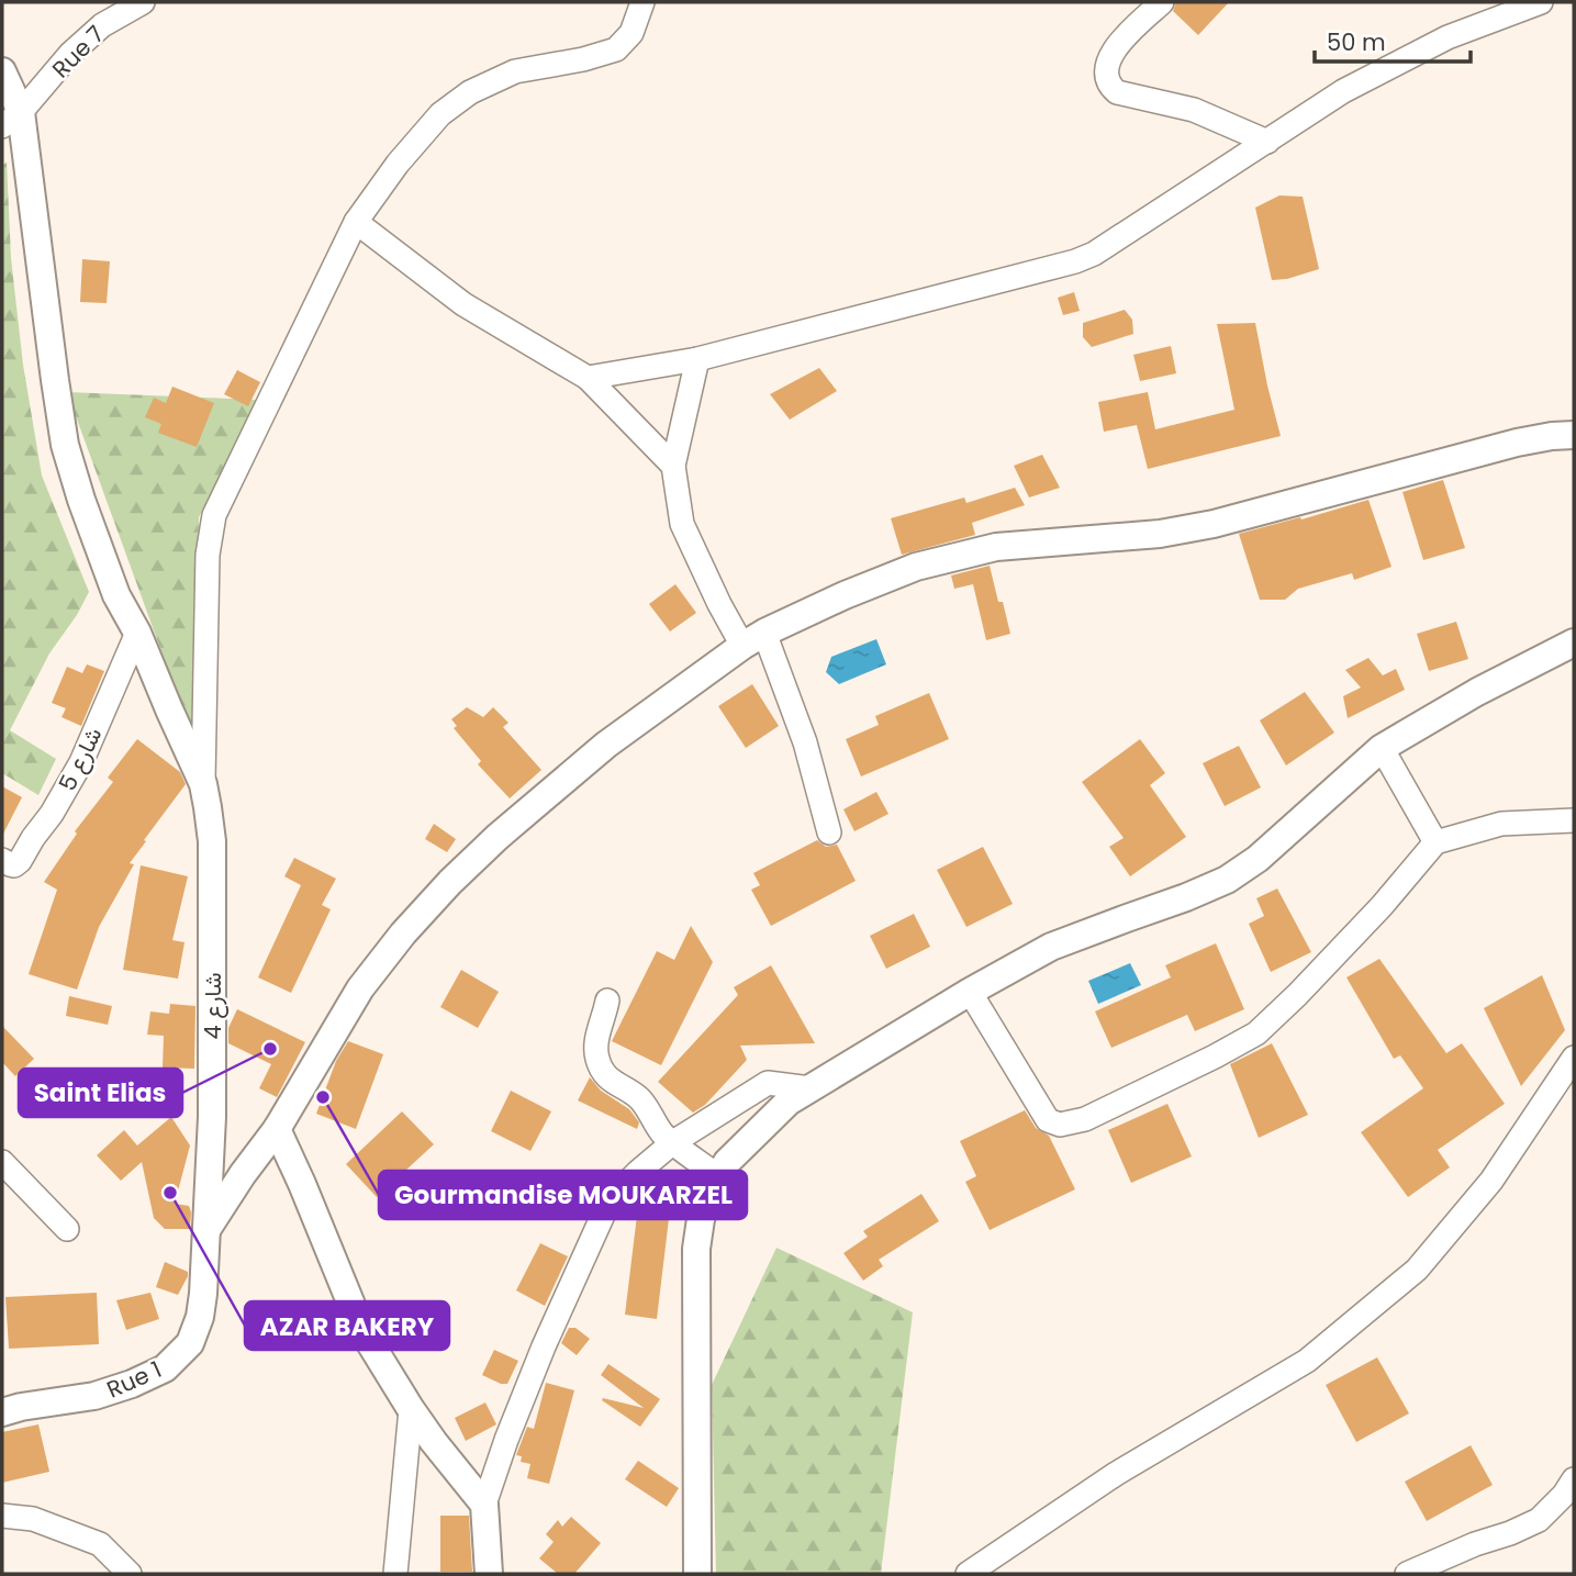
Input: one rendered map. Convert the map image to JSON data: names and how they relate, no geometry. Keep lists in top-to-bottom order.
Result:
{
  "streets": {
    "street": [
      "Rue 7",
      "شارع 5",
      "شارع 4",
      "Rue 1"
    ]
  },
  "crossings": [
    ["Rue 7", "شارع 4"],
    ["شارع 5", "شارع 4"],
    ["شارع 4", "Rue 1"]
  ],
  "places": ["Saint Elias", "Gourmandise MOUKARZEL", "AZAR BAKERY"],
  "scale_bar": "50 m"
}
